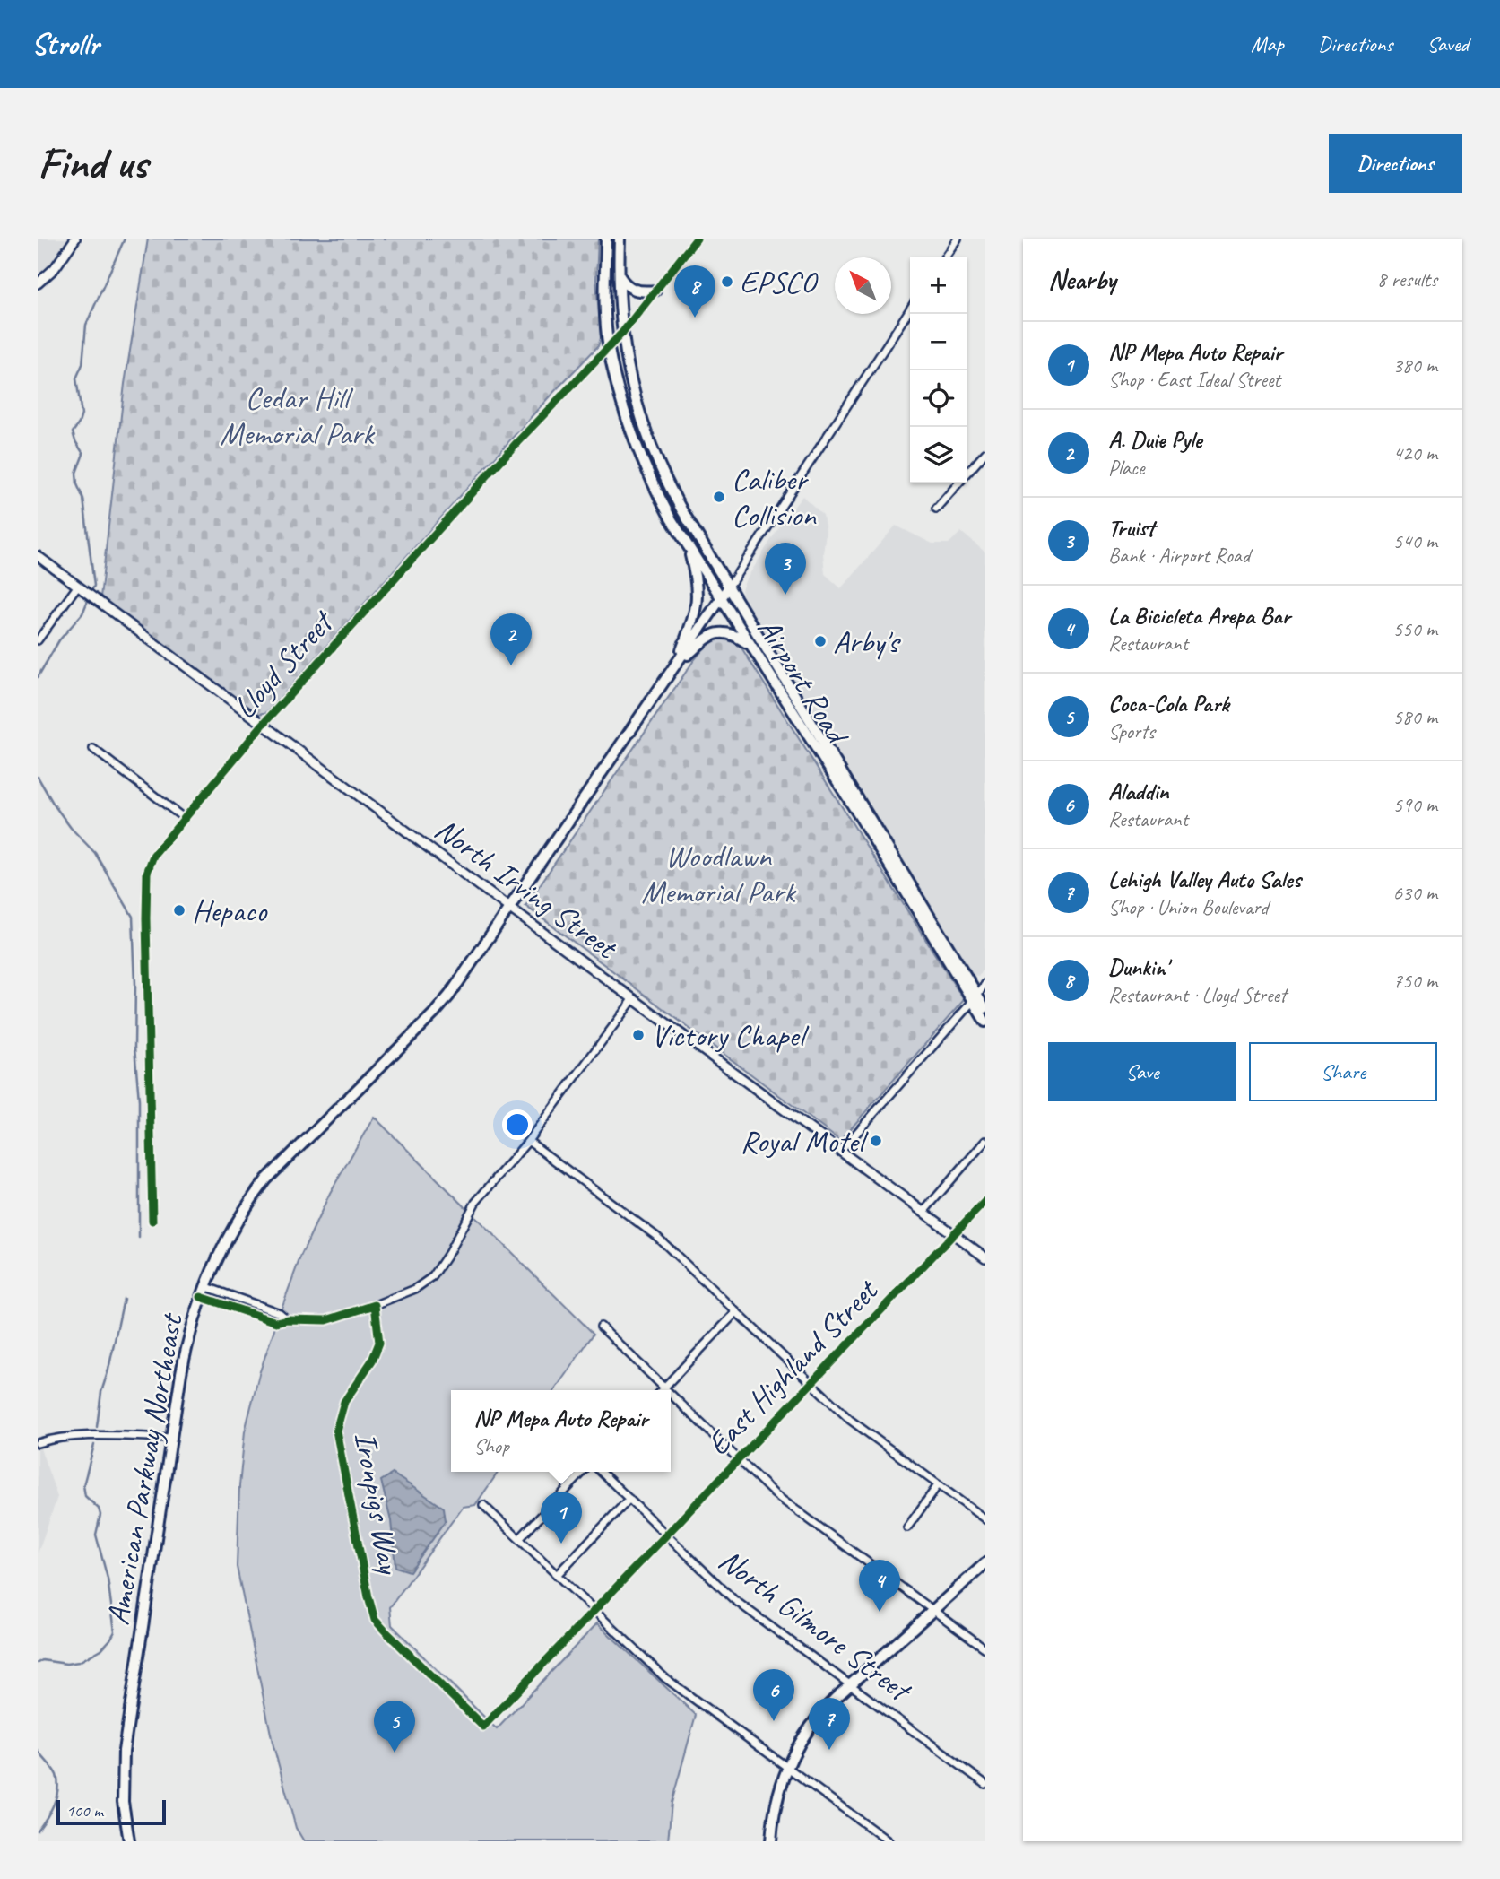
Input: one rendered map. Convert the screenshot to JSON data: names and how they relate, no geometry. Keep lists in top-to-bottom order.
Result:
{
  "streets": {
    "main road": ["Airport Road", "American Parkway Northeast"],
    "street": [
      "Lloyd Street",
      "North Irving Street",
      "East Highland Street",
      "Ironpigs Way",
      "North Gilmore Street"
    ]
  },
  "crossings": [
    ["Lloyd Street", "Airport Road"],
    ["Lloyd Street", "North Irving Street"],
    ["North Irving Street", "East Highland Street"],
    ["North Irving Street", "American Parkway Northeast"],
    ["East Highland Street", "Ironpigs Way"],
    ["East Highland Street", "North Gilmore Street"]
  ],
  "parks": ["Cedar Hill Memorial Park", "Woodlawn Memorial Park"],
  "places": [
    "EPSCO",
    "Caliber Collision",
    "Arby's",
    "Hepaco",
    "Victory Chapel",
    "Royal Motel"
  ],
  "scale_bar": "100 m",
  "north": "top left",
  "page": {
    "header": "Strollr",
    "nav": ["Map", "Directions", "Saved"],
    "buttons": [
      "Directions",
      ["Save", "Share"]
    ],
    "title": "Find us",
    "heading": ["Nearby", "8 results"],
    "map_buttons": ["+", "−"],
    "pins": [
      "8",
      "3",
      "2",
      "1",
      "4",
      "6",
      "7",
      "5"
    ],
    "list": [
      {
        "mark": "1",
        "name": "NP Mepa Auto Repair",
        "note": "Shop · East Ideal Street",
        "value": "380 m"
      },
      {
        "mark": "2",
        "name": "A. Duie Pyle",
        "note": "Place",
        "value": "420 m"
      },
      {
        "mark": "3",
        "name": "Truist",
        "note": "Bank · Airport Road",
        "value": "540 m"
      },
      {
        "mark": "4",
        "name": "La Bicicleta Arepa Bar",
        "note": "Restaurant",
        "value": "550 m"
      },
      {
        "mark": "5",
        "name": "Coca-Cola Park",
        "note": "Sports",
        "value": "580 m"
      },
      {
        "mark": "6",
        "name": "Aladdin",
        "note": "Restaurant",
        "value": "590 m"
      },
      {
        "mark": "7",
        "name": "Lehigh Valley Auto Sales",
        "note": "Shop · Union Boulevard",
        "value": "630 m"
      },
      {
        "mark": "8",
        "name": "Dunkin'",
        "note": "Restaurant · Lloyd Street",
        "value": "750 m"
      }
    ],
    "popup": ["NP Mepa Auto Repair", "Shop"],
    "scale": "100 m"
  }
}
